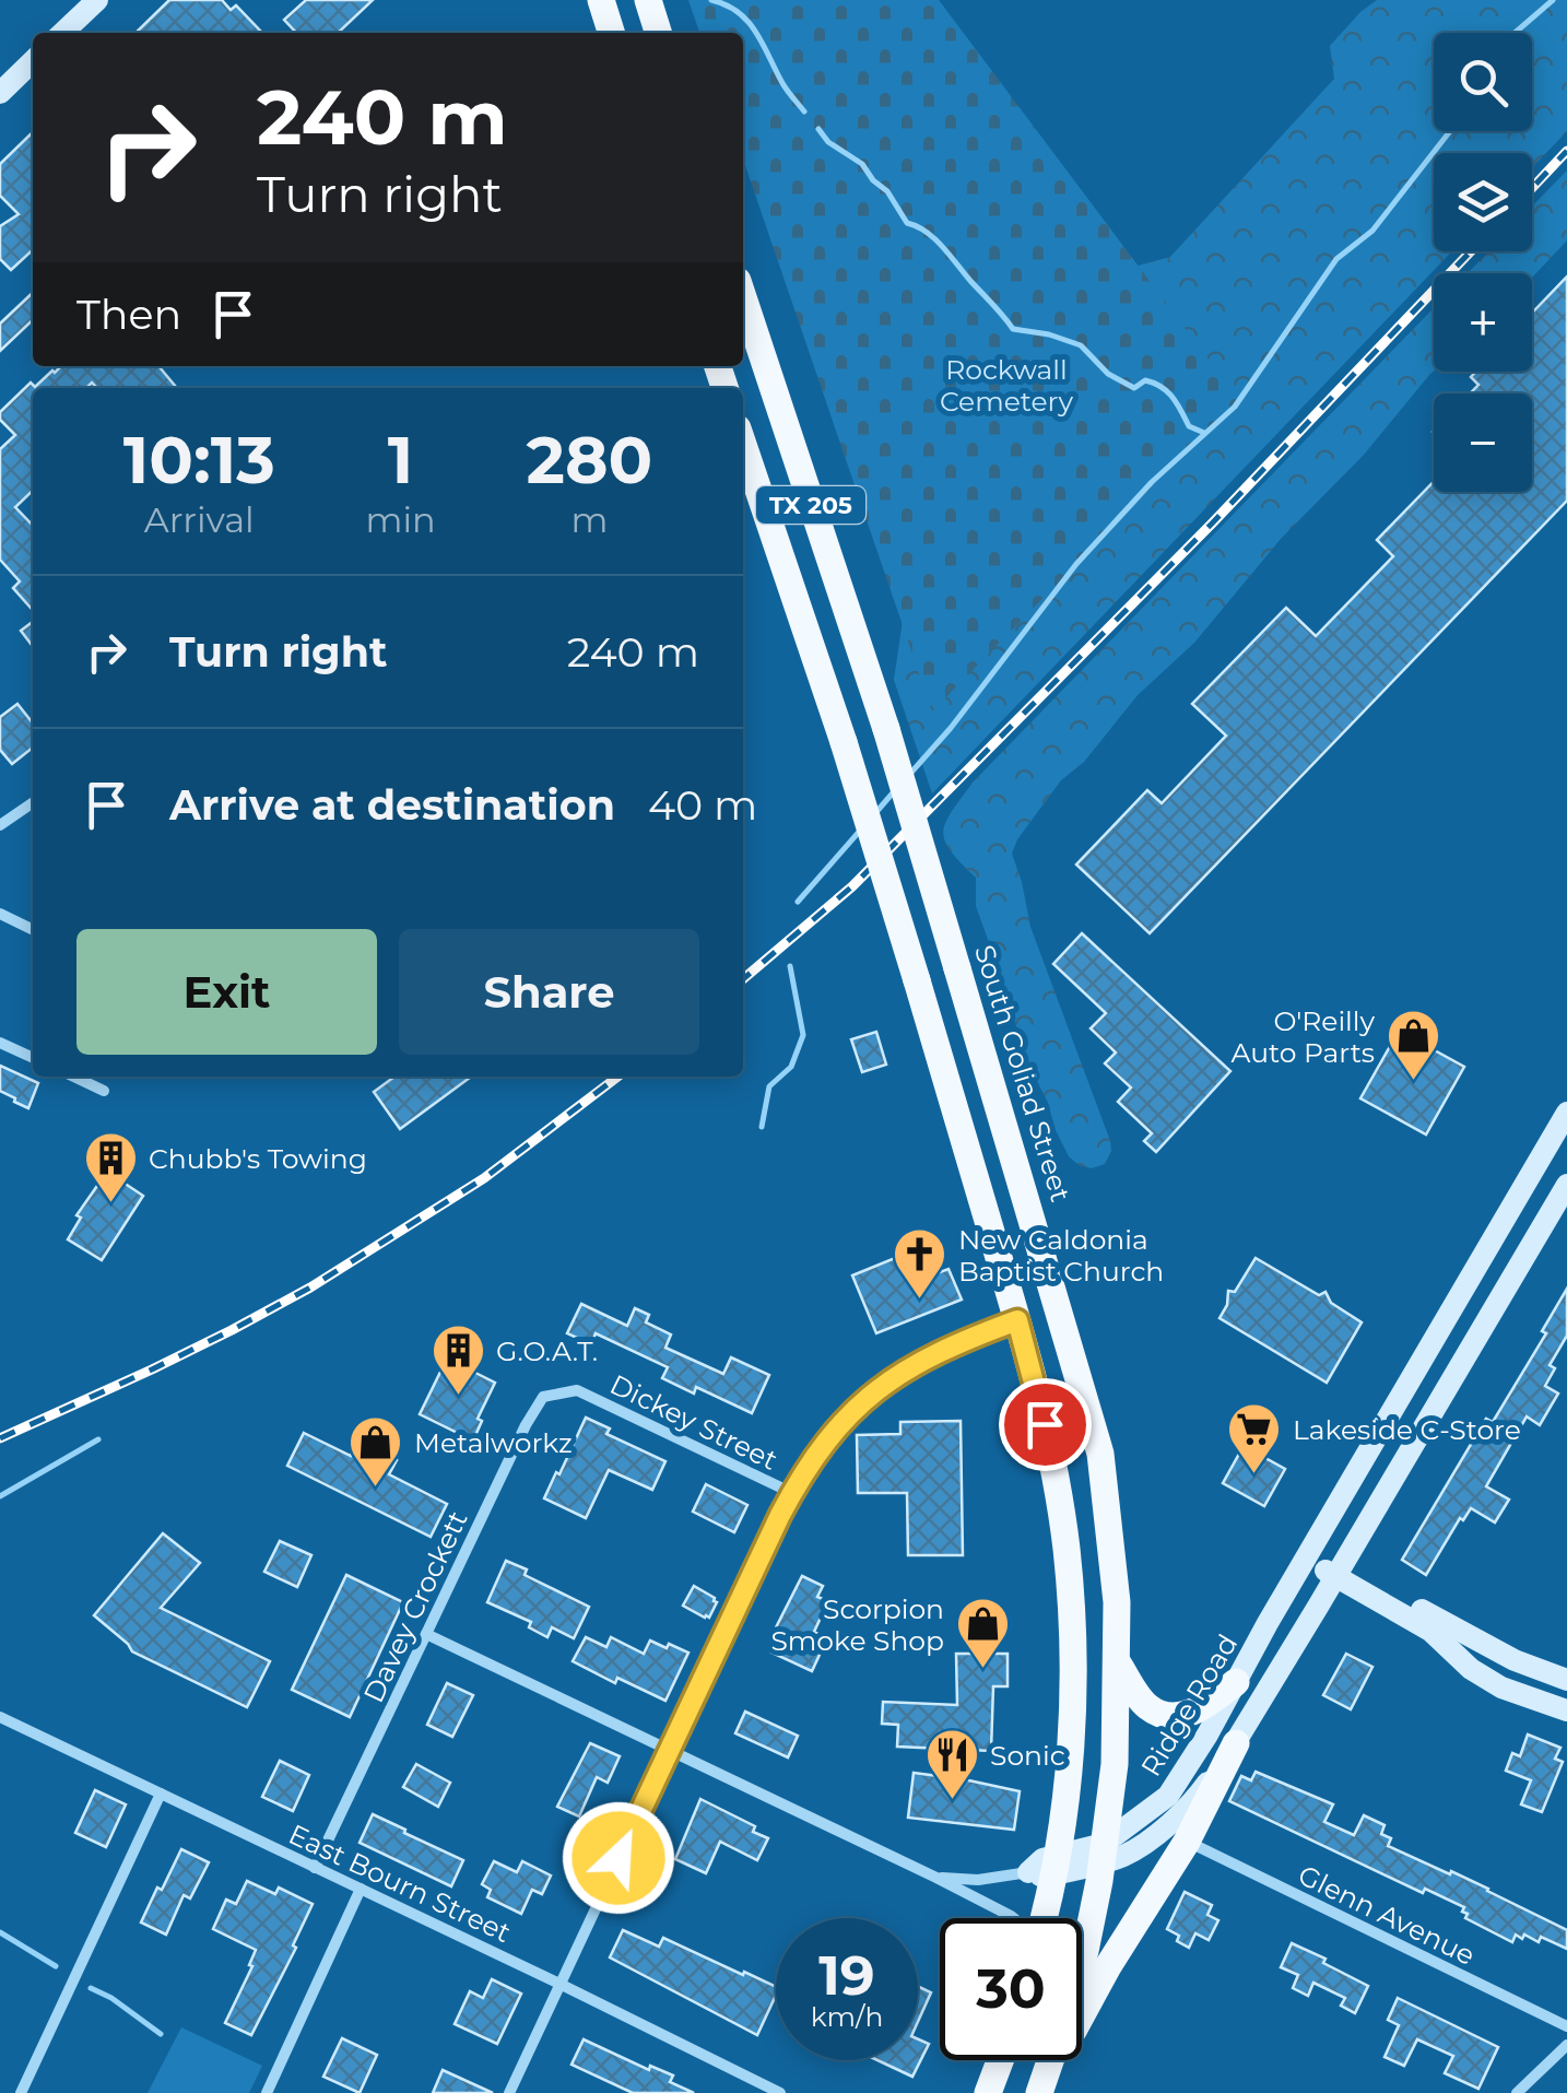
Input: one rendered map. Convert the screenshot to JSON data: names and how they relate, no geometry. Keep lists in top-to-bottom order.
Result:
{
  "streets": {
    "main road": ["TX 205", "South Goliad Street", "Ridge Road"],
    "street": [
      "Dickey Street",
      "Davey Crockett",
      "East Bourn Street",
      "Glenn Avenue"
    ]
  },
  "crossings": [
    ["TX 205", "Ridge Road"],
    ["South Goliad Street", "Ridge Road"],
    ["Dickey Street", "Davey Crockett"],
    ["Davey Crockett", "East Bourn Street"]
  ],
  "parks": ["Rockwall Cemetery"],
  "places": {
    "shop": ["O'Reilly Auto Parts", "Metalworkz", "Scorpion Smoke Shop"],
    "building": ["Chubb's Towing", "G.O.A.T."],
    "church": ["New Caldonia Baptist Church"],
    "supermarket": ["Lakeside C-Store"],
    "restaurant": ["Sonic"]
  },
  "page": {
    "map_buttons": ["+", "−"],
    "turn": ["240 m", "Turn right"],
    "then": "Then",
    "eta": [
      "10:13",
      "Arrival",
      "1",
      "min",
      "280",
      "m"
    ],
    "list": [
      {
        "name": "Turn right",
        "value": "240 m"
      },
      {
        "name": "Arrive at destination",
        "value": "40 m"
      }
    ],
    "buttons": ["Exit", "Share"],
    "speed": "19 km/h",
    "limit": "30"
  }
}
